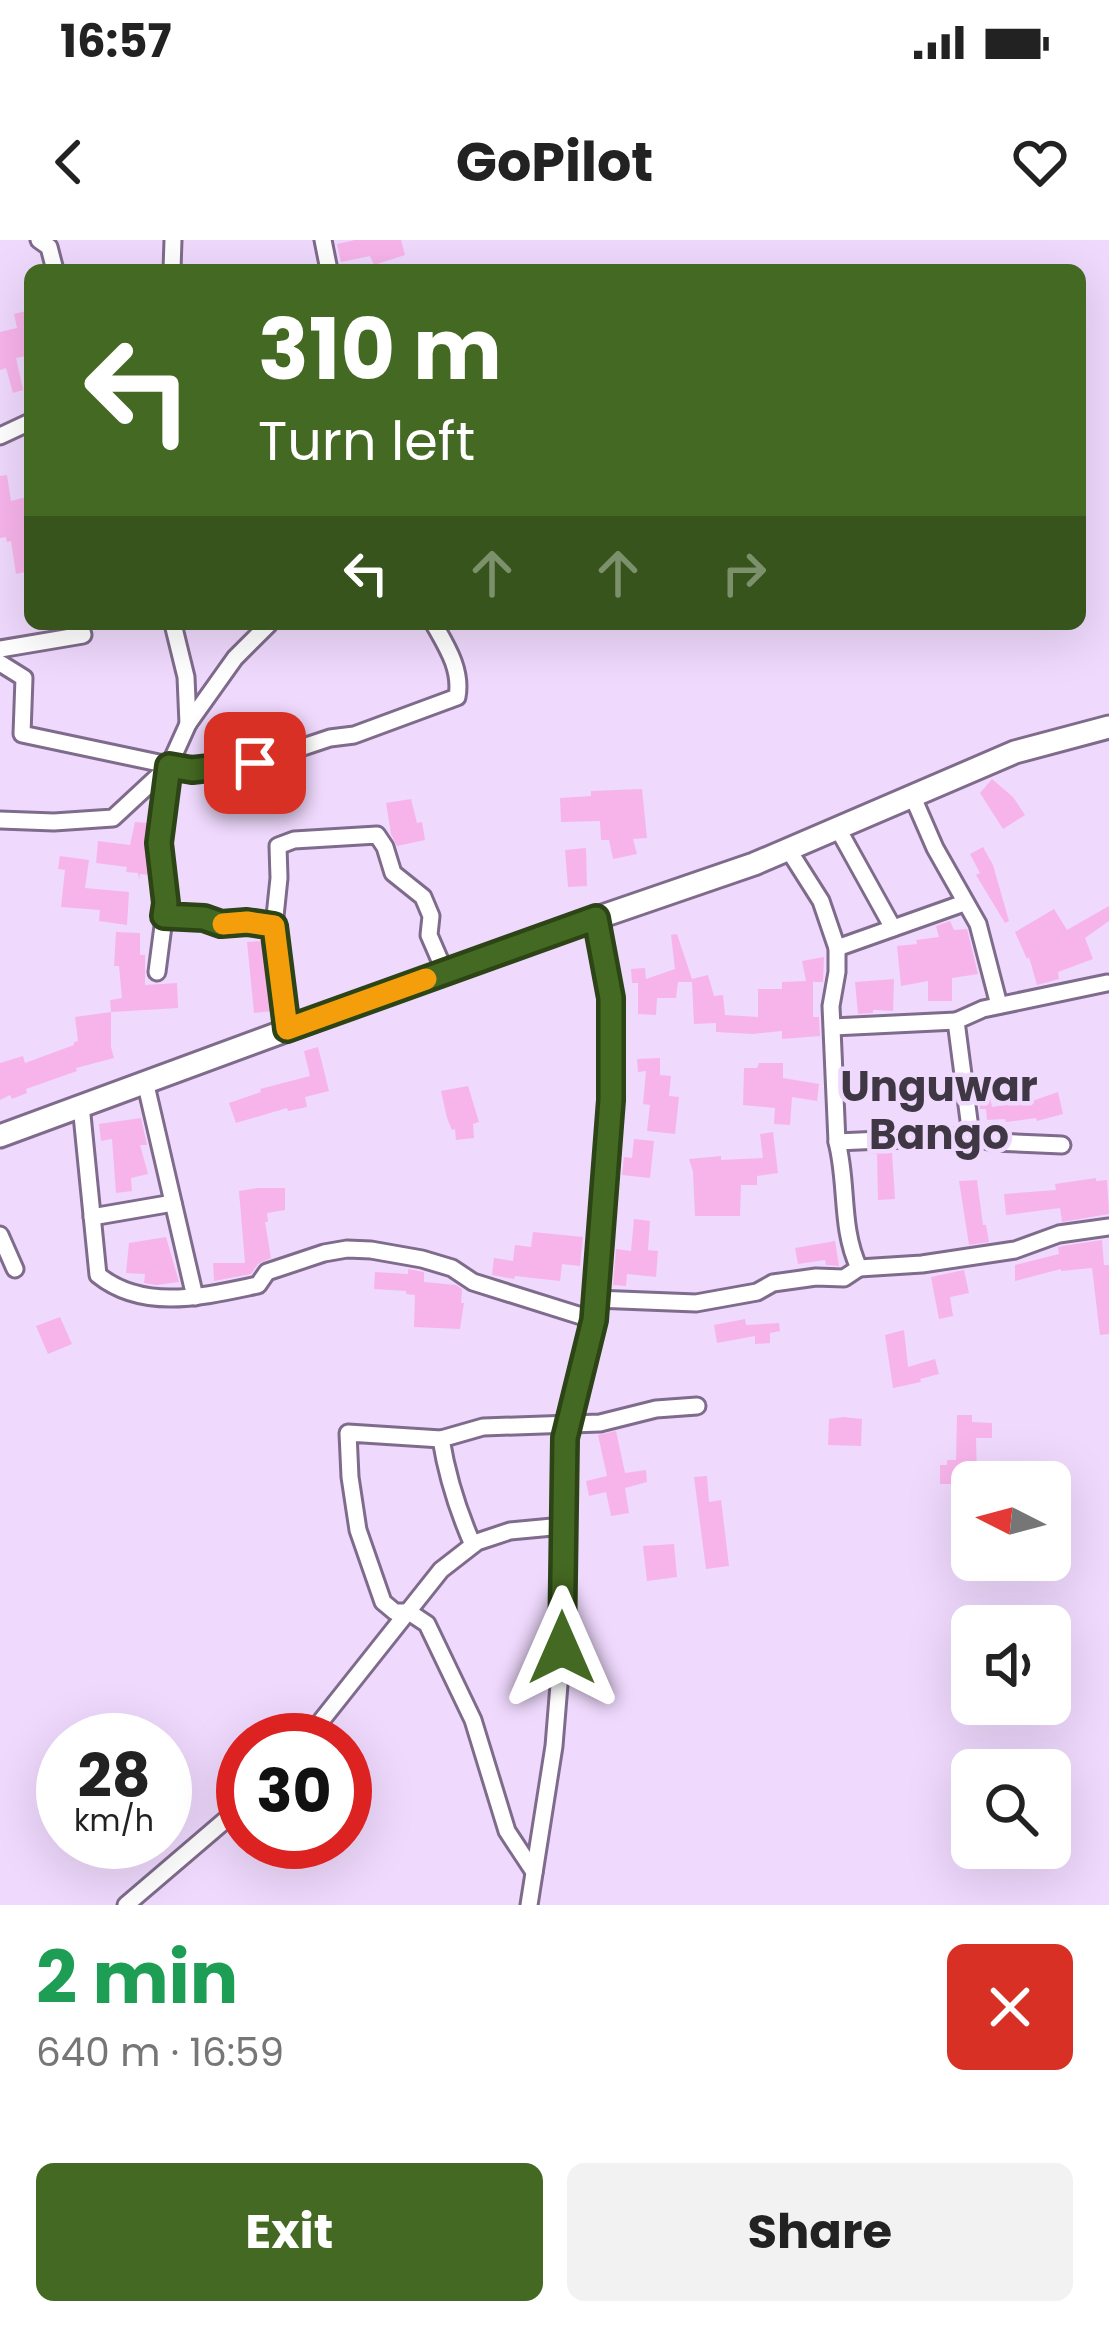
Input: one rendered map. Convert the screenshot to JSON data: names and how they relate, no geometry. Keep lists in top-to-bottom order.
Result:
{
  "districts": ["Unguwar Bango"],
  "north": "left",
  "page": {
    "status": "16:57",
    "header": "GoPilot",
    "turn": ["310 m", "Turn left"],
    "speed": "28 km/h",
    "limit": "30",
    "heading": ["2 min", "640 m · 16:59"],
    "buttons": ["Exit", "Share"]
  }
}
